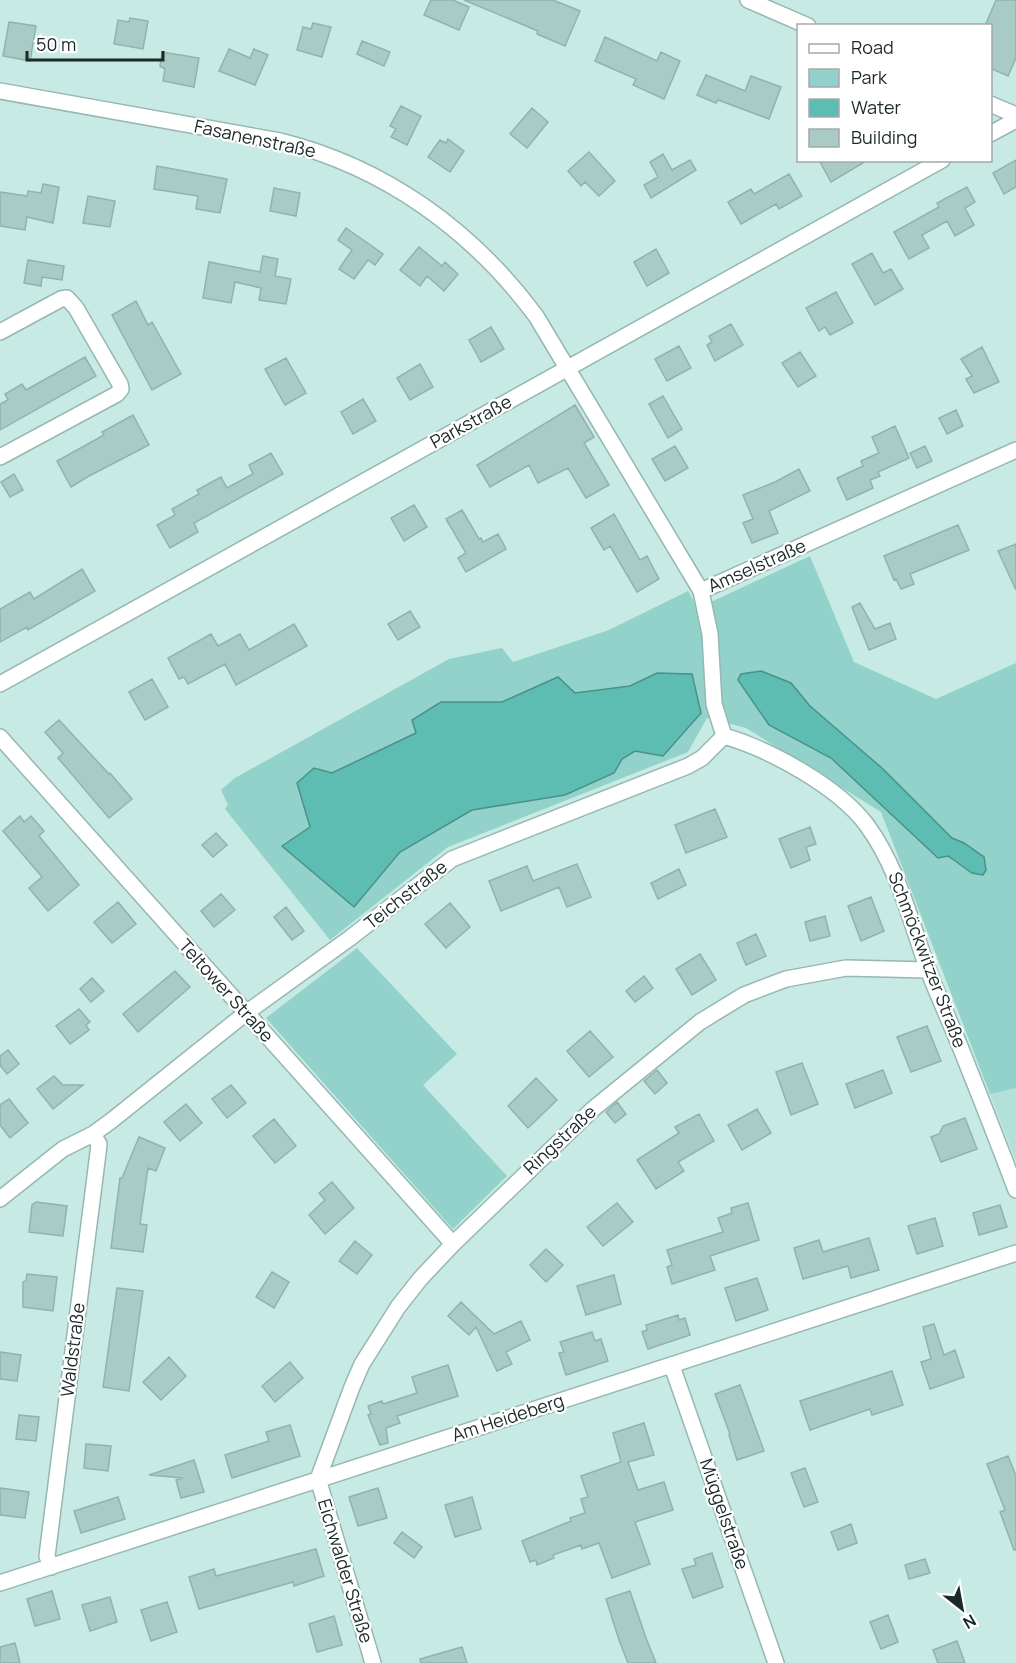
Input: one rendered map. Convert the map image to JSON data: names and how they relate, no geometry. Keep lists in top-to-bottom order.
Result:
{
  "streets": {
    "street": [
      "Fasanenstraße",
      "Parkstraße",
      "Amselstraße",
      "Teichstraße",
      "Schmöckwitzer Straße",
      "Teltower Straße",
      "Ringstraße",
      "Waldstraße",
      "Am Heideberg",
      "Müggelstraße",
      "Eichwalder Straße"
    ]
  },
  "crossings": [
    ["Fasanenstraße", "Parkstraße"],
    ["Fasanenstraße", "Amselstraße"],
    ["Parkstraße", "Amselstraße"],
    ["Teichstraße", "Schmöckwitzer Straße"],
    ["Teichstraße", "Teltower Straße"],
    ["Teichstraße", "Waldstraße"],
    ["Schmöckwitzer Straße", "Ringstraße"],
    ["Teltower Straße", "Ringstraße"],
    ["Ringstraße", "Am Heideberg"],
    ["Ringstraße", "Eichwalder Straße"],
    ["Waldstraße", "Am Heideberg"],
    ["Am Heideberg", "Müggelstraße"],
    ["Am Heideberg", "Eichwalder Straße"]
  ],
  "legend": [
    "Road",
    "Park",
    "Water",
    "Building"
  ],
  "scale_bar": "50 m",
  "north": "bottom right"
}
